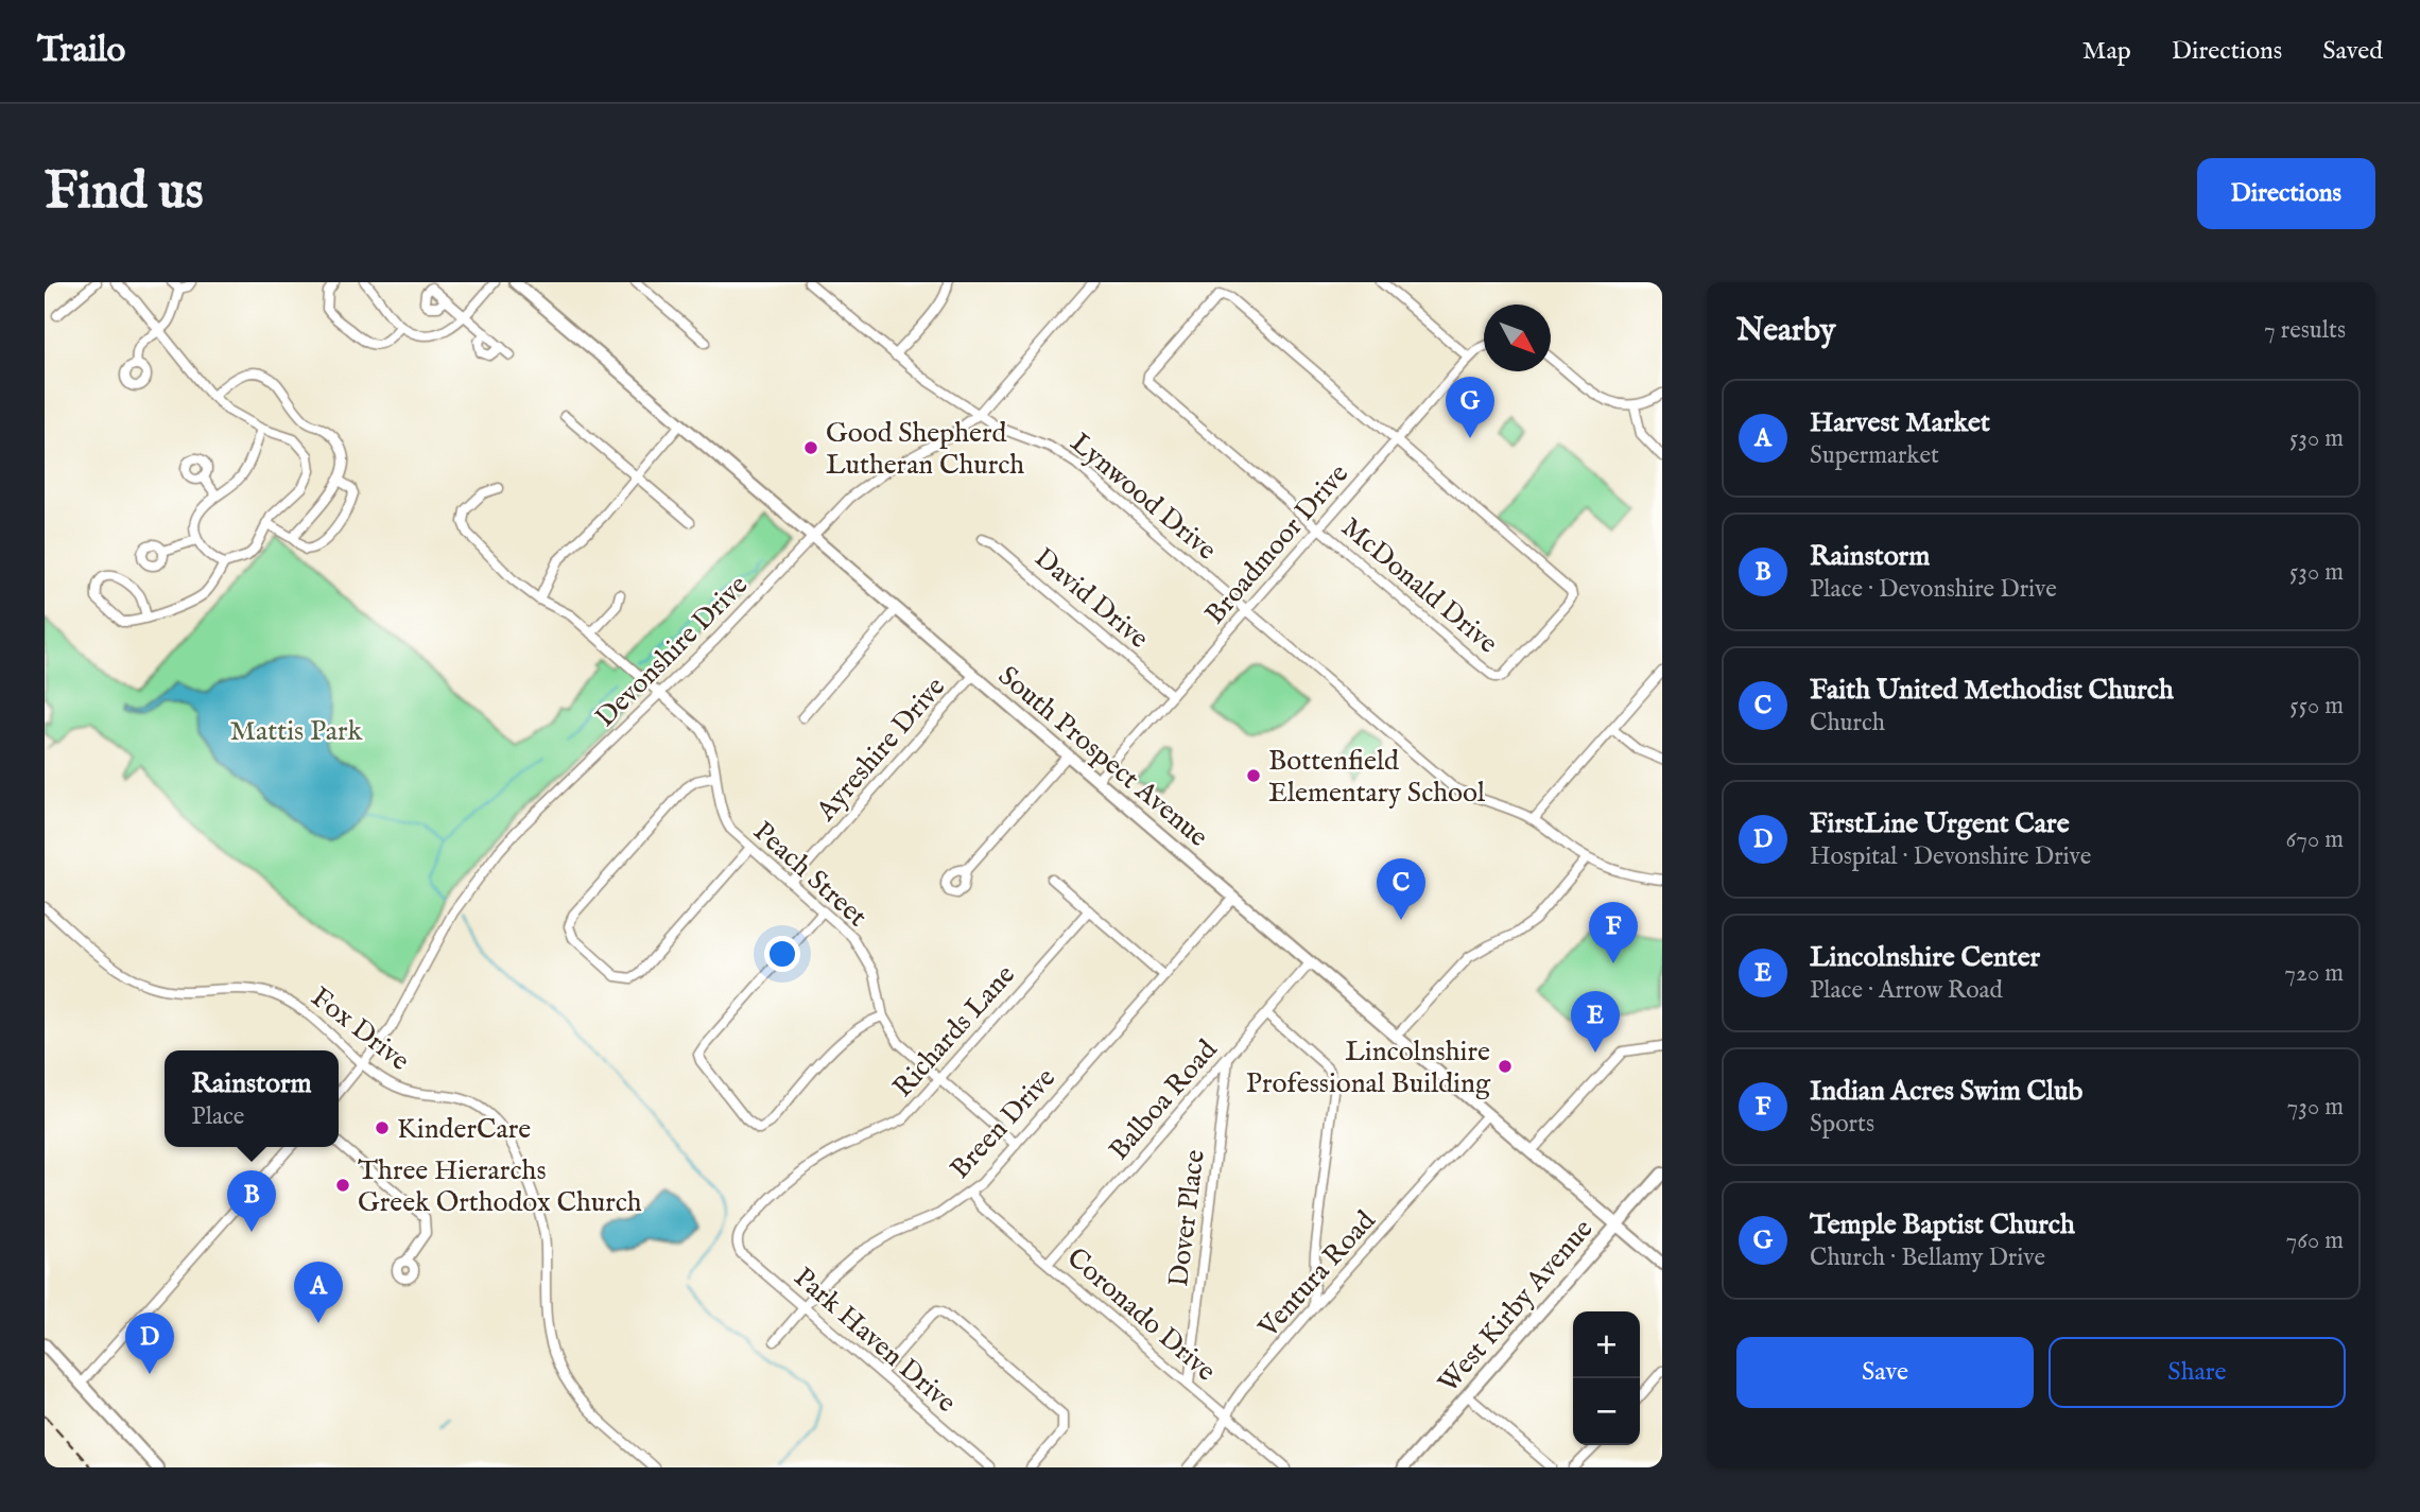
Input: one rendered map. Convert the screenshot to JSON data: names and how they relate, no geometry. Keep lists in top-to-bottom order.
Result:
{
  "streets": {
    "main road": ["South Prospect Avenue", "West Kirby Avenue"],
    "street": [
      "Lynwood Drive",
      "Broadmoor Drive",
      "McDonald Drive",
      "David Drive",
      "Devonshire Drive",
      "Ayreshire Drive",
      "Peach Street",
      "Fox Drive",
      "Richards Lane",
      "Balboa Road",
      "Breen Drive",
      "Dover Place",
      "Ventura Road",
      "Coronado Drive",
      "Park Haven Drive"
    ]
  },
  "crossings": [
    ["Lynwood Drive", "Broadmoor Drive"],
    ["Lynwood Drive", "Devonshire Drive"],
    ["Broadmoor Drive", "McDonald Drive"],
    ["Broadmoor Drive", "David Drive"],
    ["Broadmoor Drive", "South Prospect Avenue"],
    ["Devonshire Drive", "South Prospect Avenue"],
    ["Devonshire Drive", "Peach Street"],
    ["Devonshire Drive", "Fox Drive"],
    ["Ayreshire Drive", "South Prospect Avenue"],
    ["Ayreshire Drive", "Peach Street"],
    ["South Prospect Avenue", "Balboa Road"],
    ["South Prospect Avenue", "Breen Drive"],
    ["South Prospect Avenue", "Ventura Road"],
    ["South Prospect Avenue", "West Kirby Avenue"],
    ["Peach Street", "Richards Lane"],
    ["Peach Street", "Breen Drive"],
    ["Richards Lane", "Park Haven Drive"],
    ["Balboa Road", "Dover Place"],
    ["Balboa Road", "Coronado Drive"],
    ["Breen Drive", "Coronado Drive"],
    ["Breen Drive", "Park Haven Drive"],
    ["Dover Place", "Coronado Drive"],
    ["Ventura Road", "Coronado Drive"]
  ],
  "parks": ["Mattis Park"],
  "places": [
    "Good Shepherd Lutheran Church",
    "Bottenfield Elementary School",
    "Lincolnshire Professional Building",
    "KinderCare",
    "Three Hierarchs Greek Orthodox Church"
  ],
  "north": "bottom right",
  "page": {
    "header": "Trailo",
    "nav": ["Map", "Directions", "Saved"],
    "buttons": [
      "Directions",
      ["Save", "Share"]
    ],
    "title": "Find us",
    "heading": ["Nearby", "7 results"],
    "pins": [
      "G",
      "C",
      "F",
      "E",
      "B",
      "A",
      "D"
    ],
    "list": [
      {
        "mark": "A",
        "name": "Harvest Market",
        "note": "Supermarket",
        "value": "530 m"
      },
      {
        "mark": "B",
        "name": "Rainstorm",
        "note": "Place · Devonshire Drive",
        "value": "530 m"
      },
      {
        "mark": "C",
        "name": "Faith United Methodist Church",
        "note": "Church",
        "value": "550 m"
      },
      {
        "mark": "D",
        "name": "FirstLine Urgent Care",
        "note": "Hospital · Devonshire Drive",
        "value": "670 m"
      },
      {
        "mark": "E",
        "name": "Lincolnshire Center",
        "note": "Place · Arrow Road",
        "value": "720 m"
      },
      {
        "mark": "F",
        "name": "Indian Acres Swim Club",
        "note": "Sports",
        "value": "730 m"
      },
      {
        "mark": "G",
        "name": "Temple Baptist Church",
        "note": "Church · Bellamy Drive",
        "value": "760 m"
      }
    ],
    "popup": ["Rainstorm", "Place"],
    "map_buttons": ["+", "−"]
  }
}
